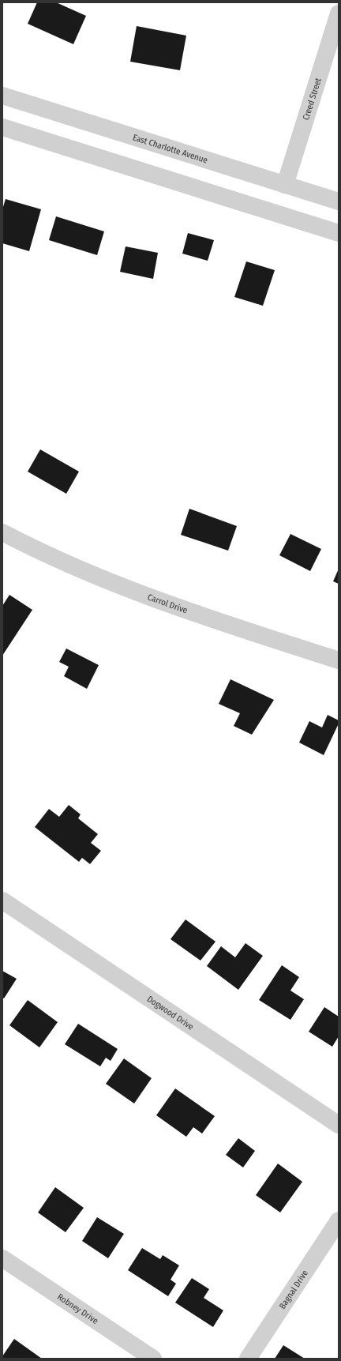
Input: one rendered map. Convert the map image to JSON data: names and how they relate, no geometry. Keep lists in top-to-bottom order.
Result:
{
  "streets": {
    "street": [
      "Creed Street",
      "East Charlotte Avenue",
      "Carrol Drive",
      "Dogwood Drive",
      "Bagnal Drive",
      "Robney Drive"
    ]
  },
  "crossings": [
    ["Creed Street", "East Charlotte Avenue"]
  ]
}
